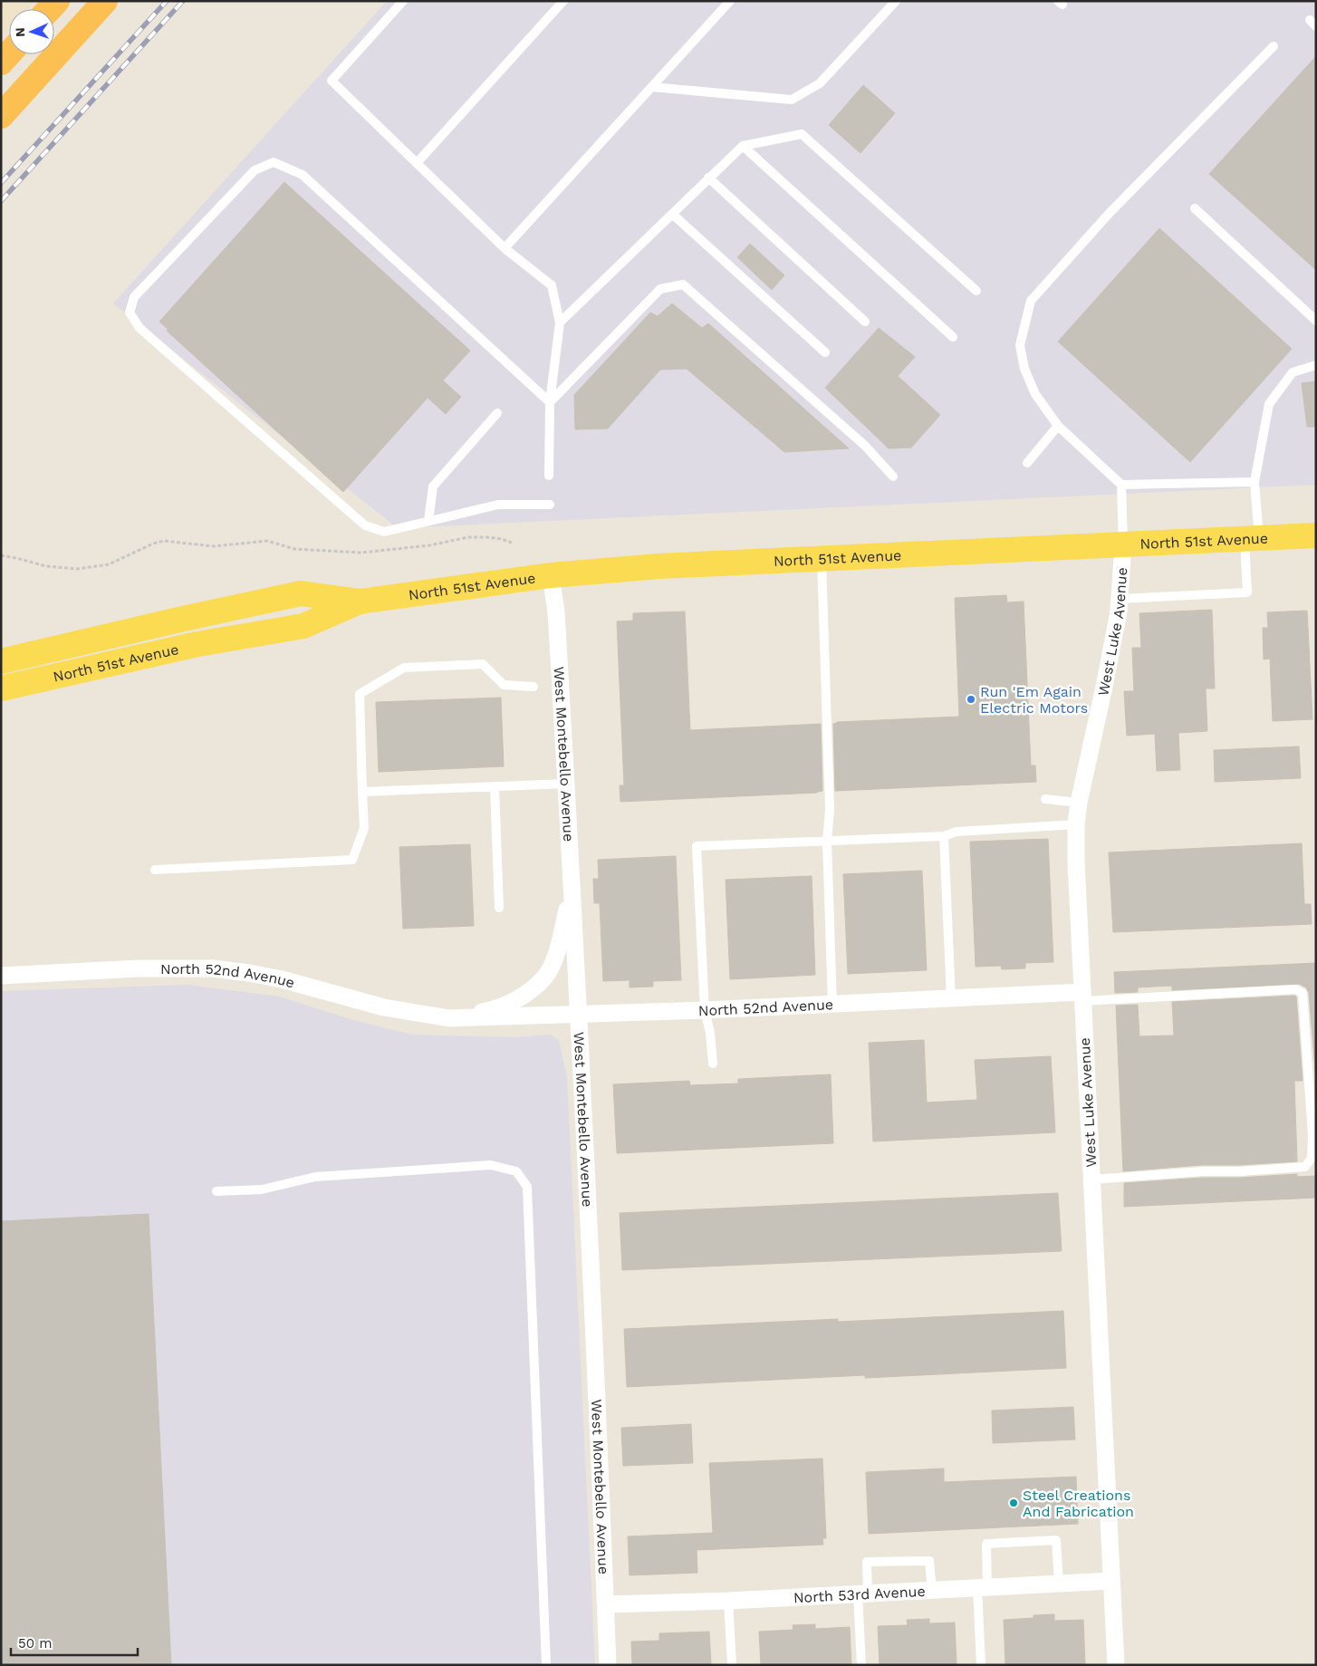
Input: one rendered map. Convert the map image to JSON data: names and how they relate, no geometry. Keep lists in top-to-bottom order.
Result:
{
  "streets": {
    "main road": ["North 51st Avenue"],
    "street": [
      "West Luke Avenue",
      "West Montebello Avenue",
      "North 52nd Avenue",
      "North 53rd Avenue"
    ]
  },
  "crossings": [
    ["North 51st Avenue", "West Luke Avenue"],
    ["North 51st Avenue", "West Montebello Avenue"],
    ["West Luke Avenue", "North 52nd Avenue"],
    ["West Luke Avenue", "North 53rd Avenue"],
    ["West Montebello Avenue", "North 52nd Avenue"],
    ["West Montebello Avenue", "North 53rd Avenue"]
  ],
  "places": ["Run 'Em Again Electric Motors", "Steel Creations And Fabrication"],
  "scale_bar": "50 m",
  "north": "left"
}
